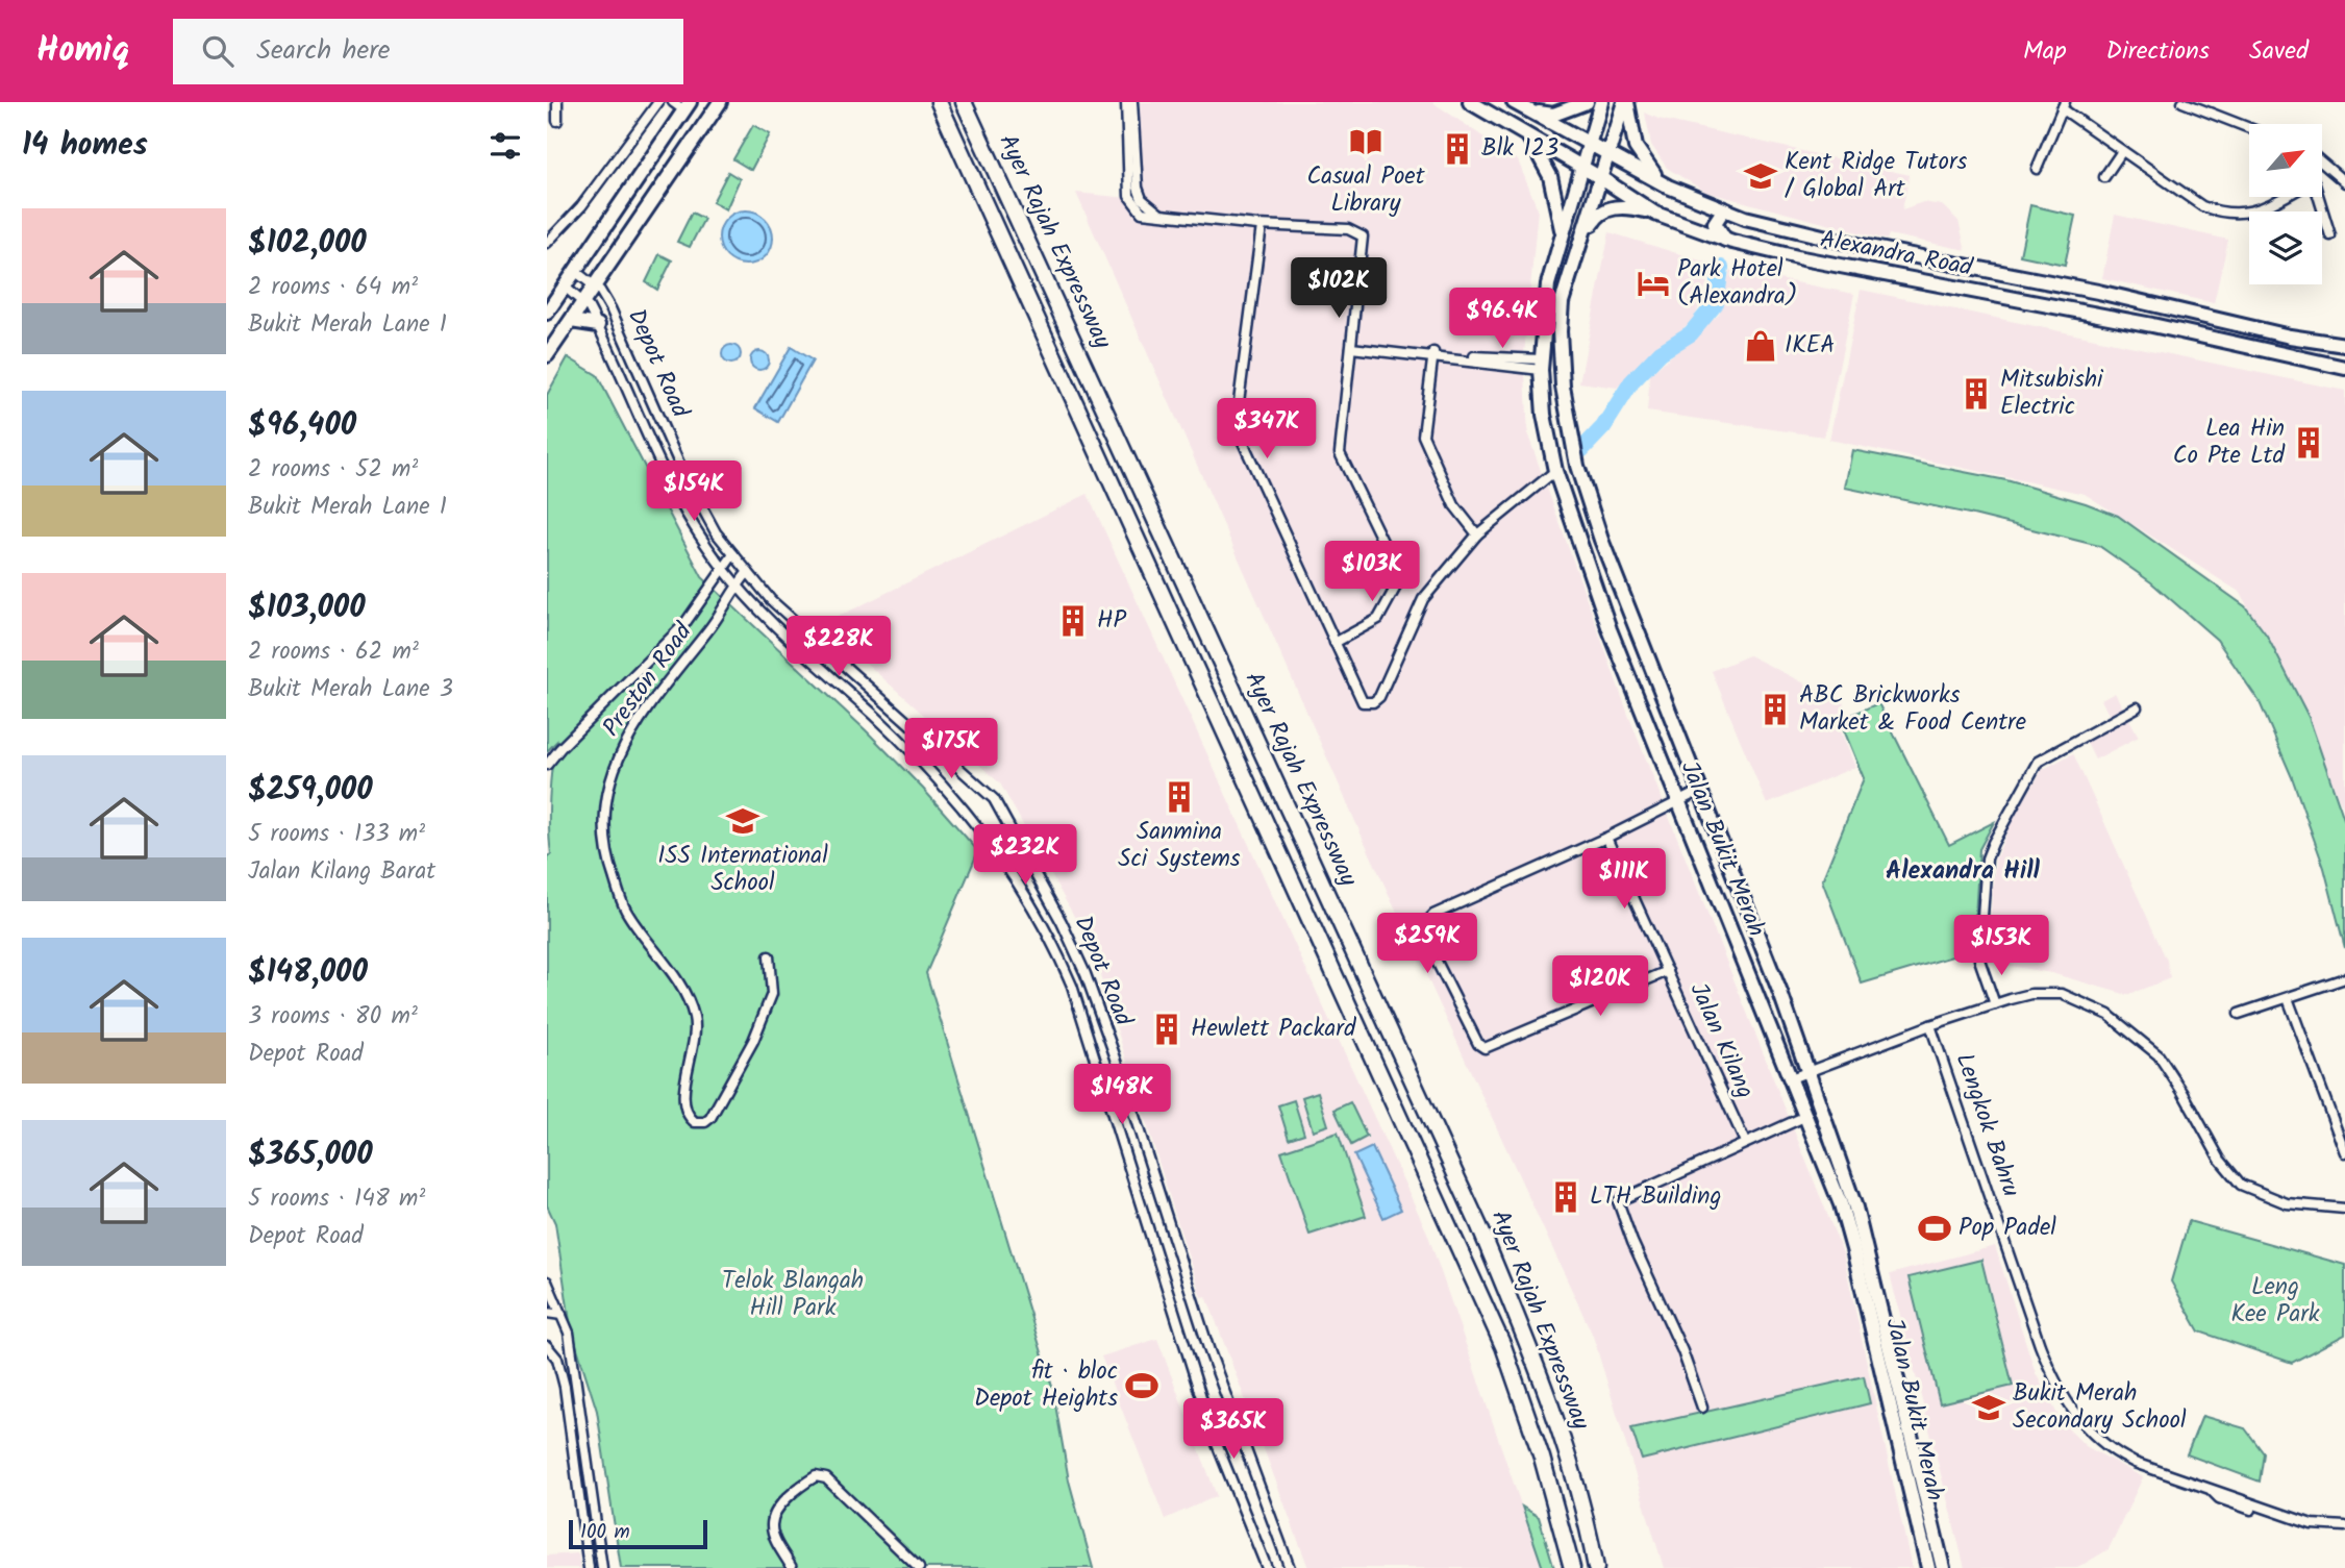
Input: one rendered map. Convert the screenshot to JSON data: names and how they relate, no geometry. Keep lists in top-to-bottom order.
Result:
{
  "streets": {
    "highway": ["Ayer Rajah Expressway"],
    "main road": ["Alexandra Road", "Jalan Bukit Merah"],
    "street": [
      "Depot Road",
      "Preston Road",
      "Jalan Kilang",
      "Lengkok Bahru"
    ]
  },
  "crossings": [
    ["Alexandra Road", "Jalan Bukit Merah"],
    ["Depot Road", "Preston Road"]
  ],
  "districts": ["Alexandra Hill"],
  "parks": ["Telok Blangah Hill Park", "Leng Kee Park"],
  "places": {
    "library": ["Casual Poet Library"],
    "building": [
      "Blk 123",
      "Mitsubishi Electric",
      "Lea Hin Co Pte Ltd",
      "HP",
      "ABC Brickworks Market & Food Centre",
      "Sanmina Sci Systems",
      "Hewlett Packard",
      "LTH Building"
    ],
    "school or university": ["Kent Ridge Tutors / Global Art", "ISS International School", "Bukit Merah Secondary School"],
    "hotel": ["Park Hotel (Alexandra)"],
    "shop": ["IKEA"],
    "sports": ["Pop Padel", "fit · bloc Depot Heights"]
  },
  "scale_bar": "100 m",
  "north": "top right",
  "page": {
    "header": "Homiq",
    "search": "Search here",
    "nav": ["Map", "Directions", "Saved"],
    "heading": "14 homes",
    "list": [
      {
        "name": "$102,000",
        "note": "2 rooms · 64 m² · Bukit Merah Lane 1"
      },
      {
        "name": "$96,400",
        "note": "2 rooms · 52 m² · Bukit Merah Lane 1"
      },
      {
        "name": "$103,000",
        "note": "2 rooms · 62 m² · Bukit Merah Lane 3"
      },
      {
        "name": "$259,000",
        "note": "5 rooms · 133 m² · Jalan Kilang Barat"
      },
      {
        "name": "$148,000",
        "note": "3 rooms · 80 m² · Depot Road"
      },
      {
        "name": "$365,000",
        "note": "5 rooms · 148 m² · Depot Road"
      }
    ],
    "price": [
      "$102K",
      "$96.4K",
      "$347K",
      "$154K",
      "$103K",
      "$228K",
      "$175K",
      "$232K",
      "$111K",
      "$259K",
      "$153K",
      "$120K",
      "$148K",
      "$365K"
    ],
    "scale": "100 m"
  }
}
